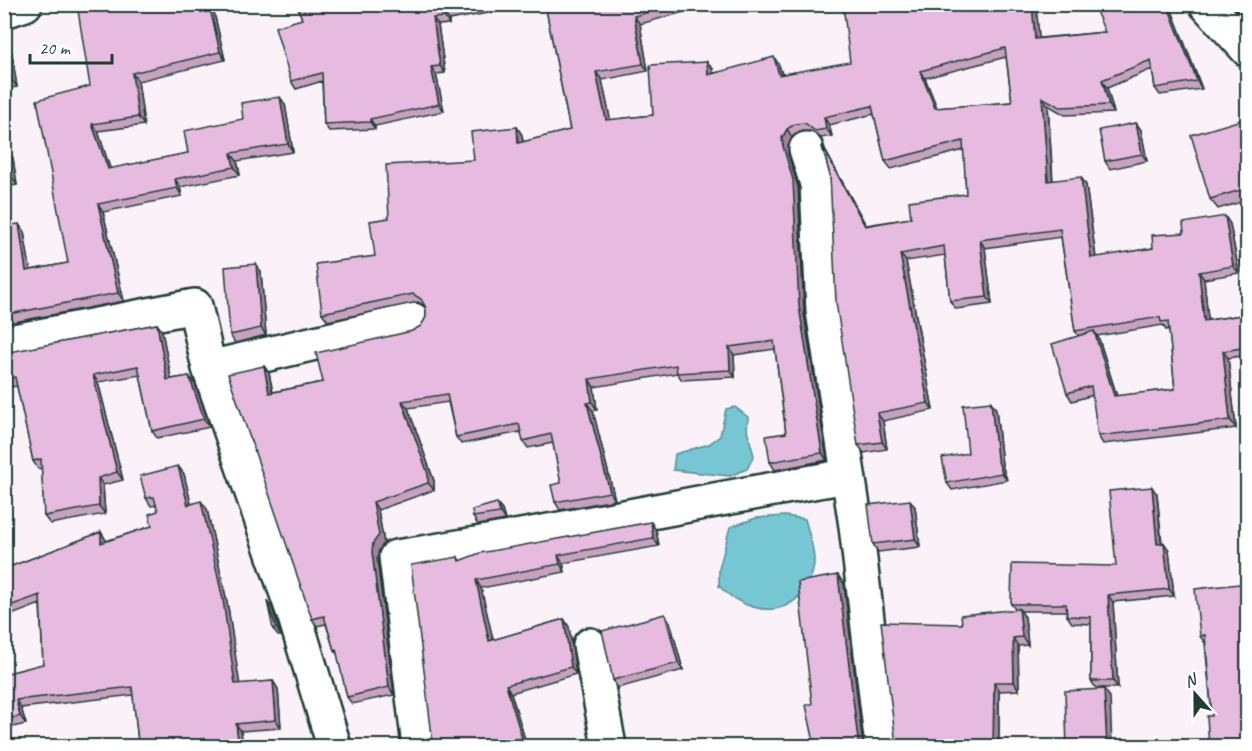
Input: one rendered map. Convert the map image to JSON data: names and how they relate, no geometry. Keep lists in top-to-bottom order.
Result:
{
  "scale_bar": "20 m",
  "north": "top"
}
